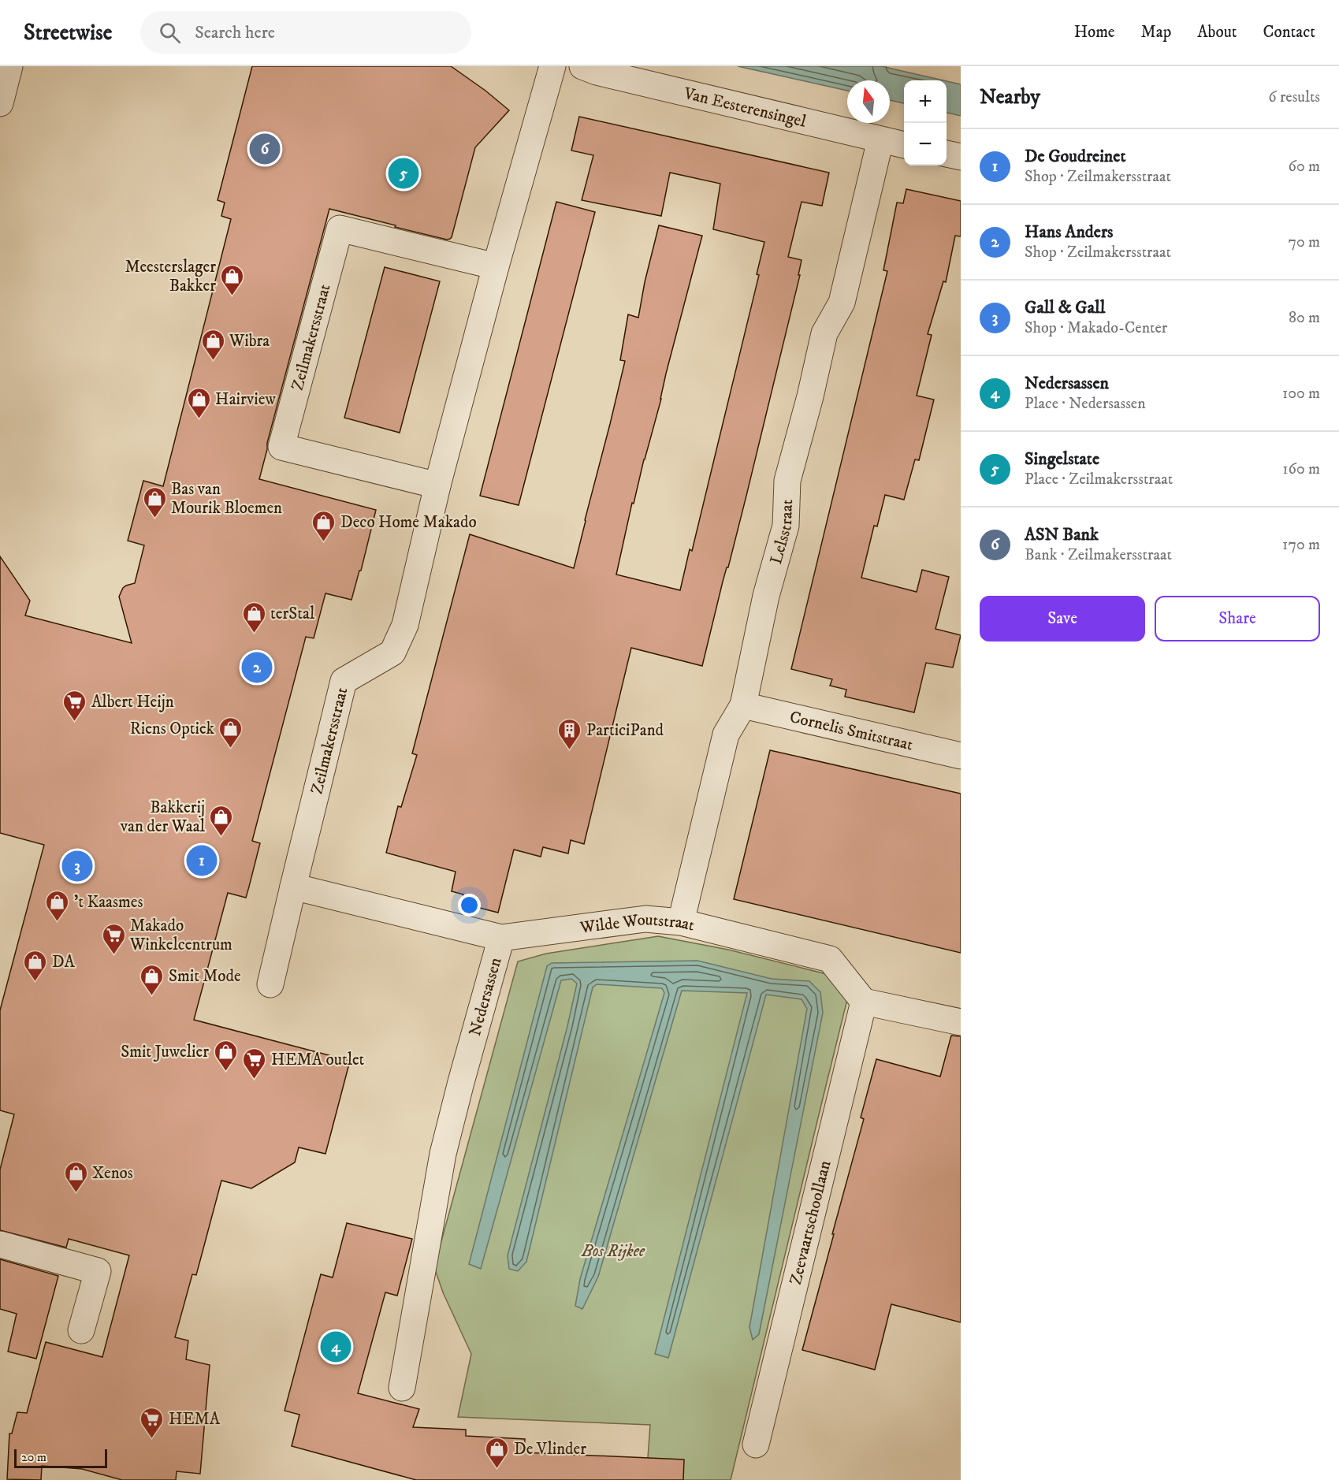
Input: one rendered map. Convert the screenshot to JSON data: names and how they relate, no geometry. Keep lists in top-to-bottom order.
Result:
{
  "streets": {
    "street": [
      "Van Eesterensingel",
      "Zeilmakersstraat",
      "Lelsstraat",
      "Cornelis Smitstraat",
      "Wilde Woutstraat",
      "Nedersassen",
      "Zeevaartschoollaan"
    ]
  },
  "crossings": [
    ["Van Eesterensingel", "Lelsstraat"],
    ["Zeilmakersstraat", "Wilde Woutstraat"],
    ["Lelsstraat", "Cornelis Smitstraat"],
    ["Lelsstraat", "Wilde Woutstraat"],
    ["Wilde Woutstraat", "Nedersassen"],
    ["Wilde Woutstraat", "Zeevaartschoollaan"]
  ],
  "parks": ["Bos Rijkee"],
  "places": {
    "shop": [
      "Meesterslager Bakker",
      "Wibra",
      "Hairview",
      "Bas van Mourik Bloemen",
      "Deco Home Makado",
      "terStal",
      "Riens Optiek",
      "Bakkerij van der Waal",
      "'t Kaasmes",
      "DA",
      "Smit Mode",
      "Smit Juwelier",
      "Xenos",
      "De Vlinder"
    ],
    "supermarket": [
      "Albert Heijn",
      "Makado Winkelcentrum",
      "HEMA outlet",
      "HEMA"
    ],
    "building": ["ParticiPand"]
  },
  "scale_bar": "20 m",
  "north": "top",
  "page": {
    "header": "Streetwise",
    "search": "Search here",
    "nav": [
      "Home",
      "Map",
      "About",
      "Contact"
    ],
    "heading": ["Nearby", "6 results"],
    "map_buttons": ["+", "−"],
    "list": [
      {
        "mark": "1",
        "name": "De Goudreinet",
        "note": "Shop · Zeilmakersstraat",
        "value": "60 m"
      },
      {
        "mark": "2",
        "name": "Hans Anders",
        "note": "Shop · Zeilmakersstraat",
        "value": "70 m"
      },
      {
        "mark": "3",
        "name": "Gall & Gall",
        "note": "Shop · Makado-Center",
        "value": "80 m"
      },
      {
        "mark": "4",
        "name": "Nedersassen",
        "note": "Place · Nedersassen",
        "value": "100 m"
      },
      {
        "mark": "5",
        "name": "Singelstate",
        "note": "Place · Zeilmakersstraat",
        "value": "160 m"
      },
      {
        "mark": "6",
        "name": "ASN Bank",
        "note": "Bank · Zeilmakersstraat",
        "value": "170 m"
      }
    ],
    "pins": [
      "6",
      "5",
      "2",
      "1",
      "3",
      "4"
    ],
    "buttons": ["Save", "Share"],
    "scale": "20 m"
  }
}
